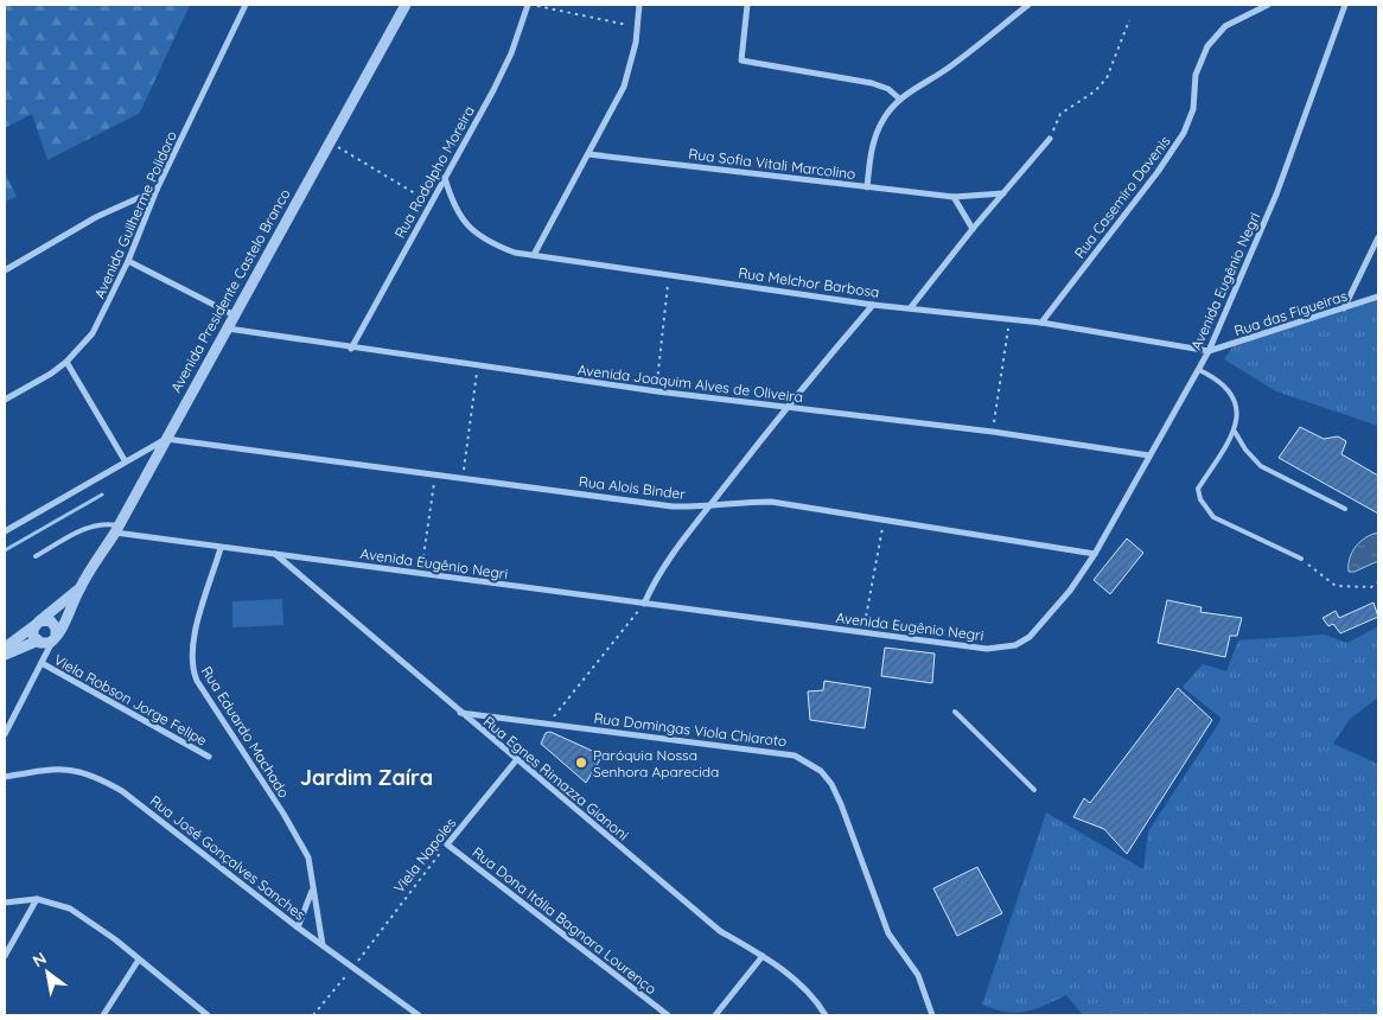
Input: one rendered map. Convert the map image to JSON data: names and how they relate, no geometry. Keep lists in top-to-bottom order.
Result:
{
  "streets": {
    "street": [
      "Rua Sofia Vitali Marcolino",
      "Rua Rodolpho Moreira",
      "Rua Casemiro Davenis",
      "Avenida Guilherme Polidoro",
      "Avenida Eugênio Negri",
      "Rua Melchor Barbosa",
      "Avenida Presidente Castelo Branco",
      "Rua das Figueiras",
      "Avenida Joaquim Alves de Oliveira",
      "Rua Alois Binder",
      "Viela Robson Jorge Felipe",
      "Rua Domingas Viola Chiaroto",
      "Rua Eduardo Machado",
      "Rua Egnes Rimazza Gianoni",
      "Viela Napoles",
      "Rua José Gonçalves Sanches",
      "Rua Dona Itália Bagnara Lourenço"
    ]
  },
  "crossings": [
    ["Rua Rodolpho Moreira", "Rua Melchor Barbosa"],
    ["Rua Rodolpho Moreira", "Avenida Joaquim Alves de Oliveira"],
    ["Rua Casemiro Davenis", "Rua Melchor Barbosa"],
    ["Avenida Eugênio Negri", "Rua Melchor Barbosa"],
    ["Avenida Eugênio Negri", "Avenida Presidente Castelo Branco"],
    ["Avenida Eugênio Negri", "Rua das Figueiras"],
    ["Avenida Eugênio Negri", "Avenida Joaquim Alves de Oliveira"],
    ["Avenida Eugênio Negri", "Rua Alois Binder"],
    ["Avenida Eugênio Negri", "Rua Eduardo Machado"],
    ["Avenida Eugênio Negri", "Rua Egnes Rimazza Gianoni"],
    ["Rua Melchor Barbosa", "Rua das Figueiras"],
    ["Avenida Presidente Castelo Branco", "Avenida Joaquim Alves de Oliveira"],
    ["Avenida Presidente Castelo Branco", "Rua Alois Binder"],
    ["Rua Domingas Viola Chiaroto", "Rua Egnes Rimazza Gianoni"],
    ["Rua Eduardo Machado", "Rua José Gonçalves Sanches"],
    ["Rua Egnes Rimazza Gianoni", "Viela Napoles"],
    ["Viela Napoles", "Rua José Gonçalves Sanches"],
    ["Viela Napoles", "Rua Dona Itália Bagnara Lourenço"]
  ],
  "districts": ["Jardim Zaíra"],
  "places": ["Paróquia Nossa Senhora Aparecida"],
  "north": "top left"
}
